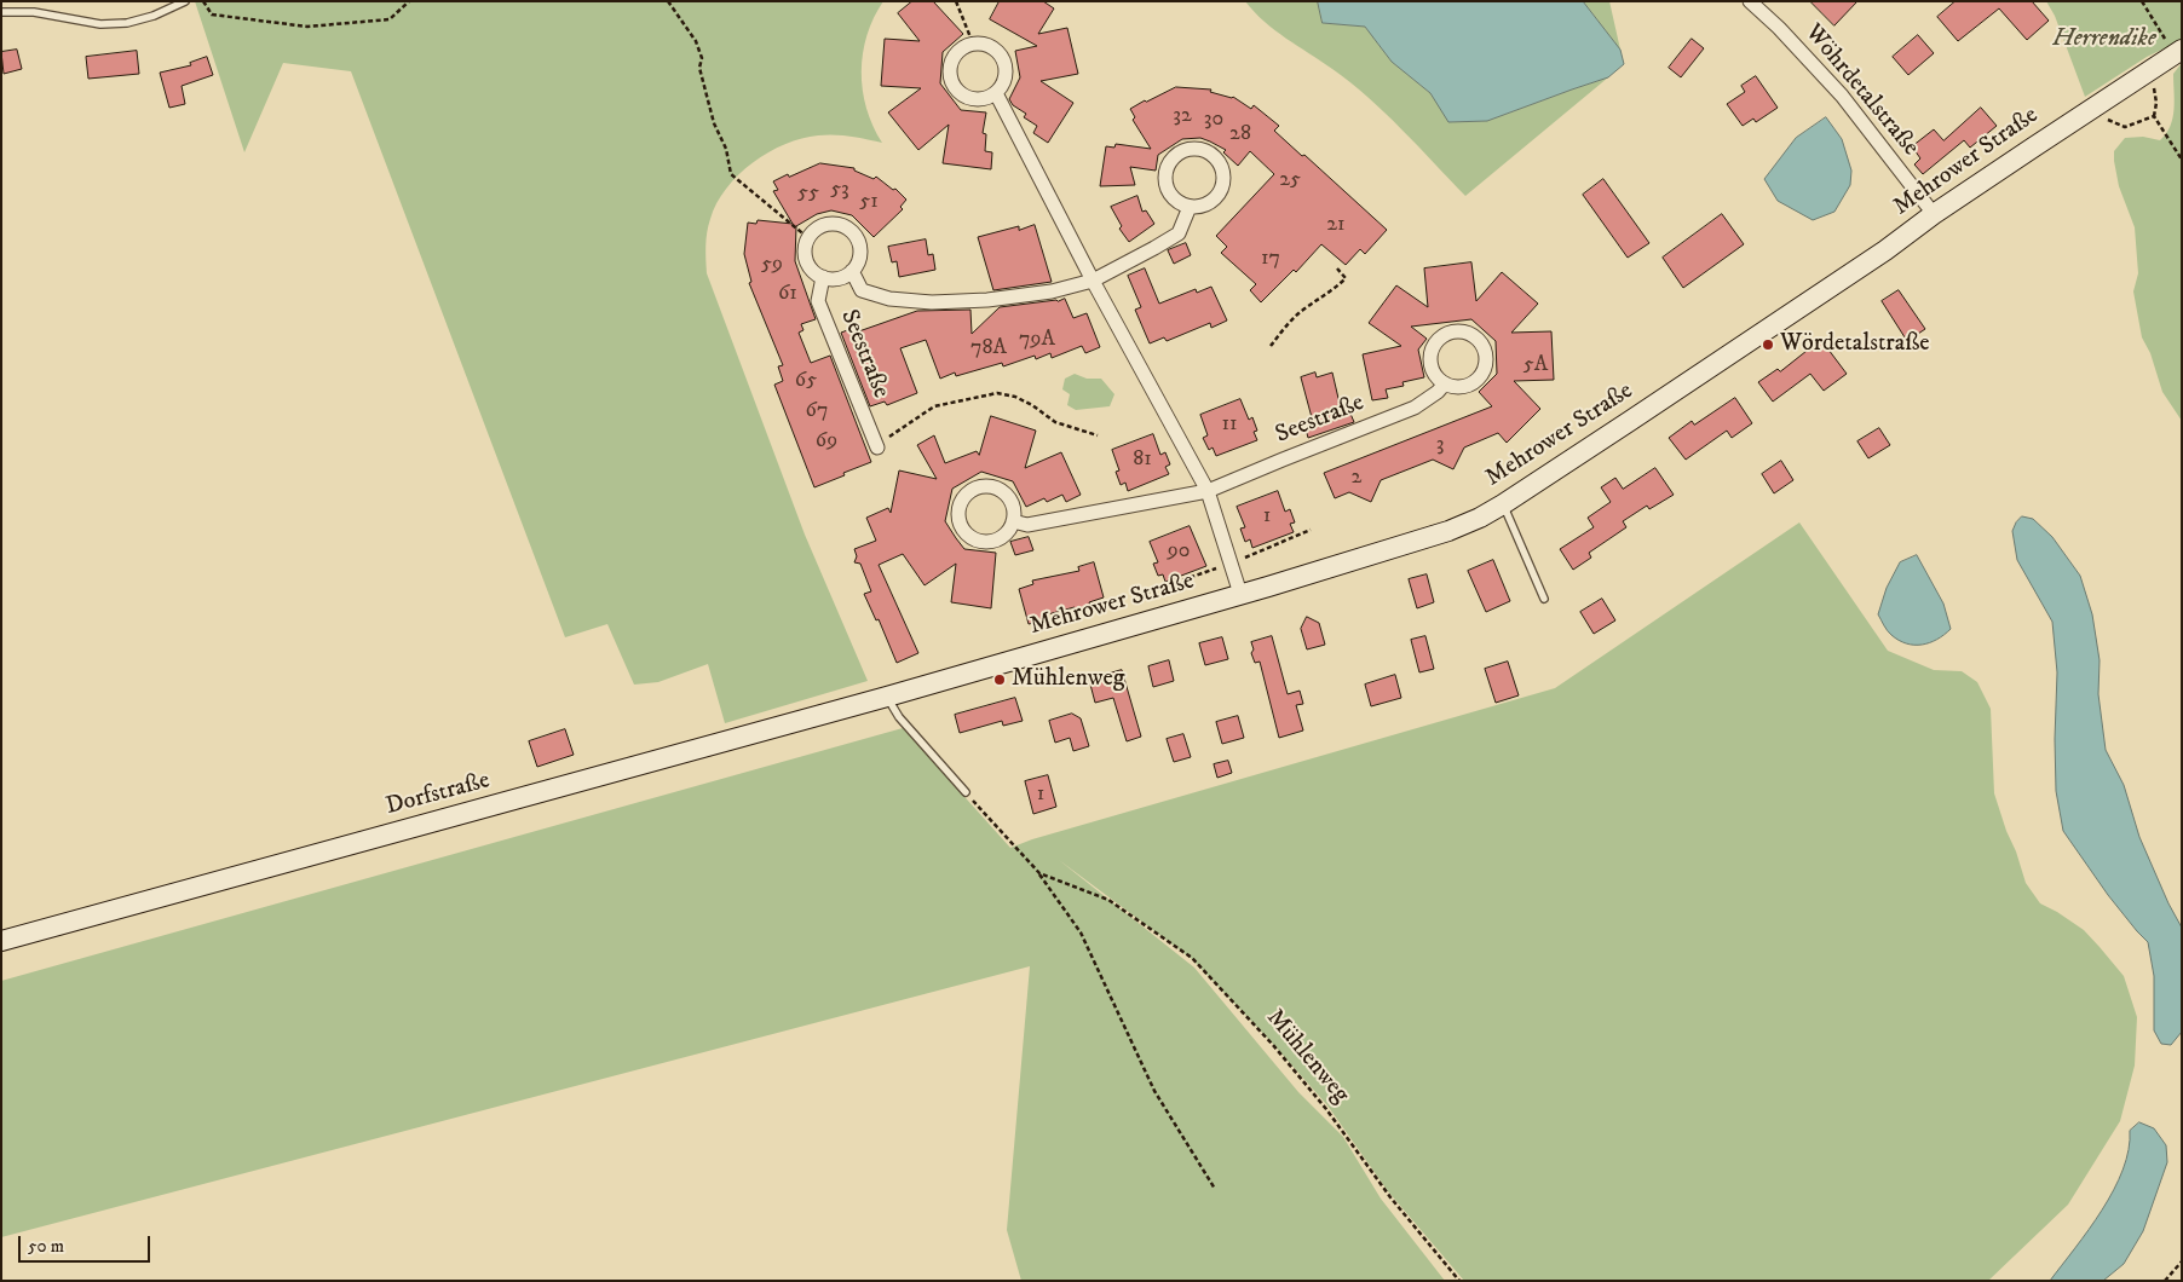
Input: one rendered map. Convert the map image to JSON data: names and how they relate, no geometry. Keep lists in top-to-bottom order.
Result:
{
  "streets": {
    "main road": ["Mehrower Straße", "Dorfstraße"],
    "street": ["Wöhrdetalstraße", "Seestraße"],
    "path": ["Mühlenweg"]
  },
  "crossings": [
    ["Wöhrdetalstraße", "Mehrower Straße"],
    ["Mehrower Straße", "Dorfstraße"]
  ],
  "parks": ["Herrendike"],
  "places": ["Wördetalstraße", "Mühlenweg"],
  "house_numbers": [
    "32",
    "30",
    "28",
    "25",
    "53",
    "55",
    "51",
    "21",
    "17",
    "59",
    "61",
    "79A",
    "78A",
    "5A",
    "65",
    "67",
    "11",
    "69",
    "3",
    "81",
    "2",
    "1",
    "90",
    "1"
  ],
  "scale_bar": "50 m"
}
